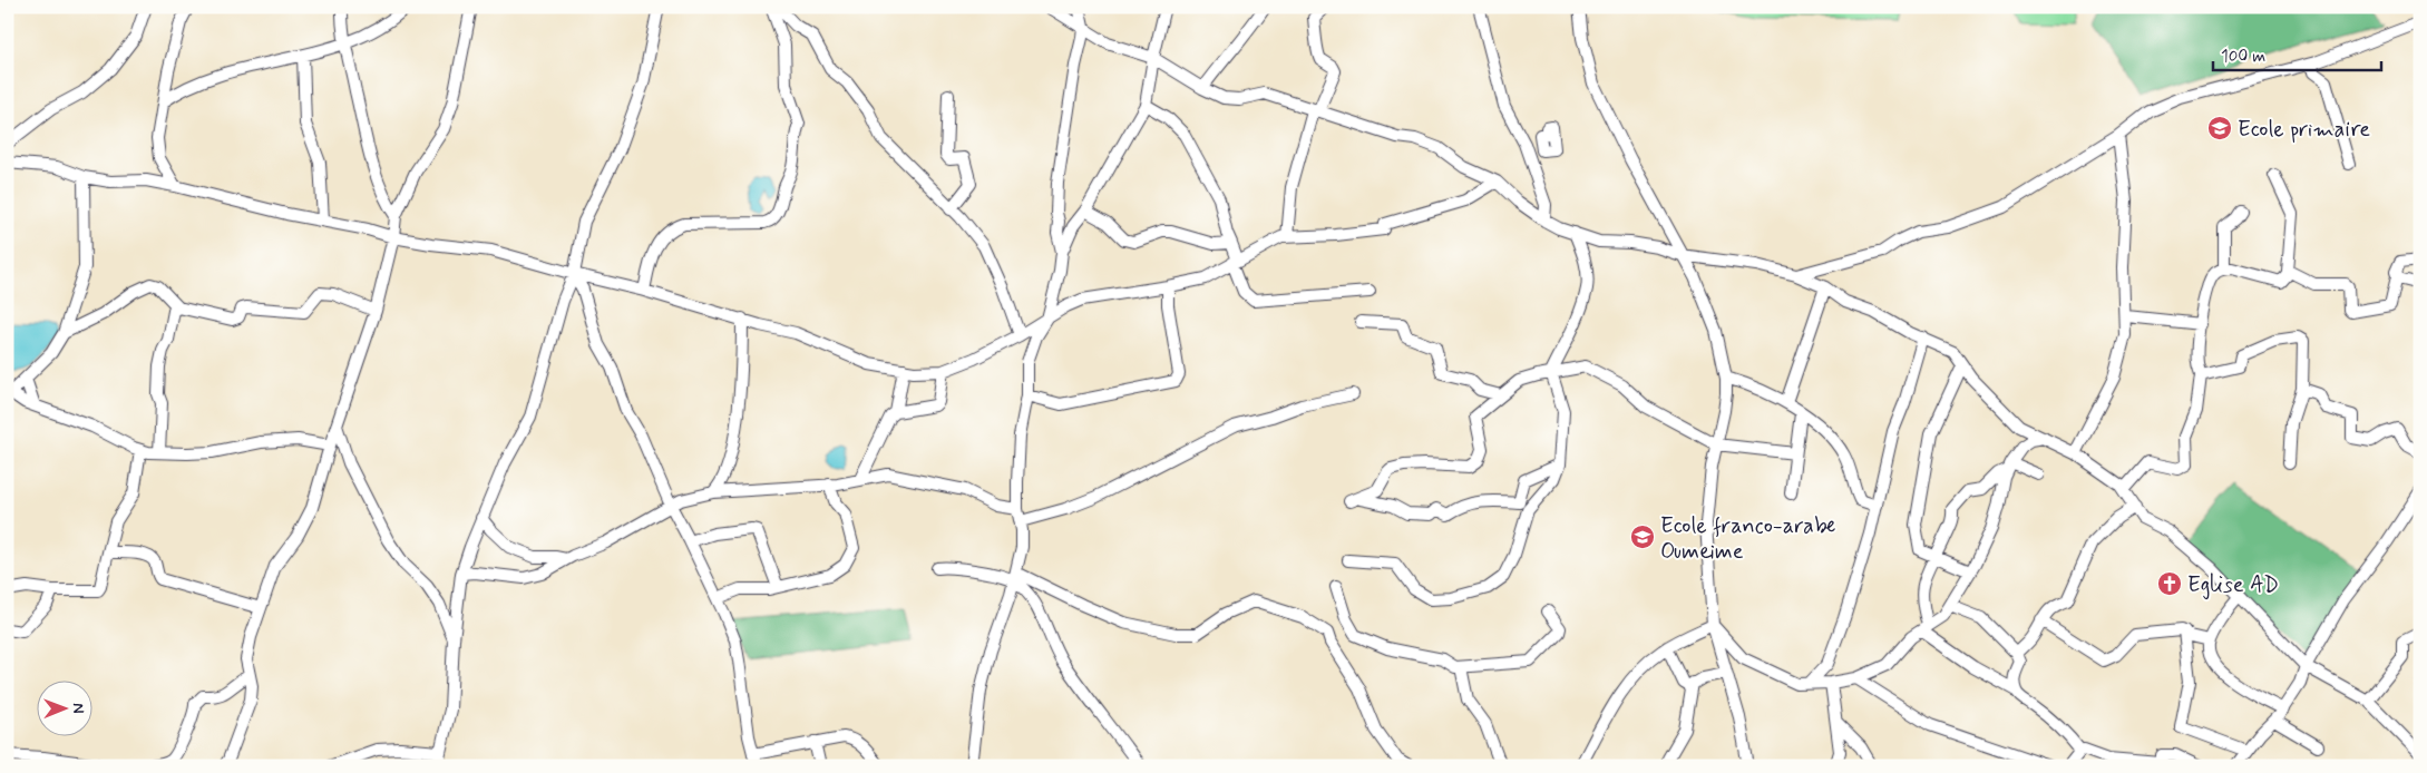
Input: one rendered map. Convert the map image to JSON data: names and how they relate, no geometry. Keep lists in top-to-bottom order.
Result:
{
  "places": {
    "school or university": ["Ecole primaire", "Ecole franco-arabe Oumeime"],
    "church": ["Eglise AD"]
  },
  "scale_bar": "100 m",
  "north": "right"
}
